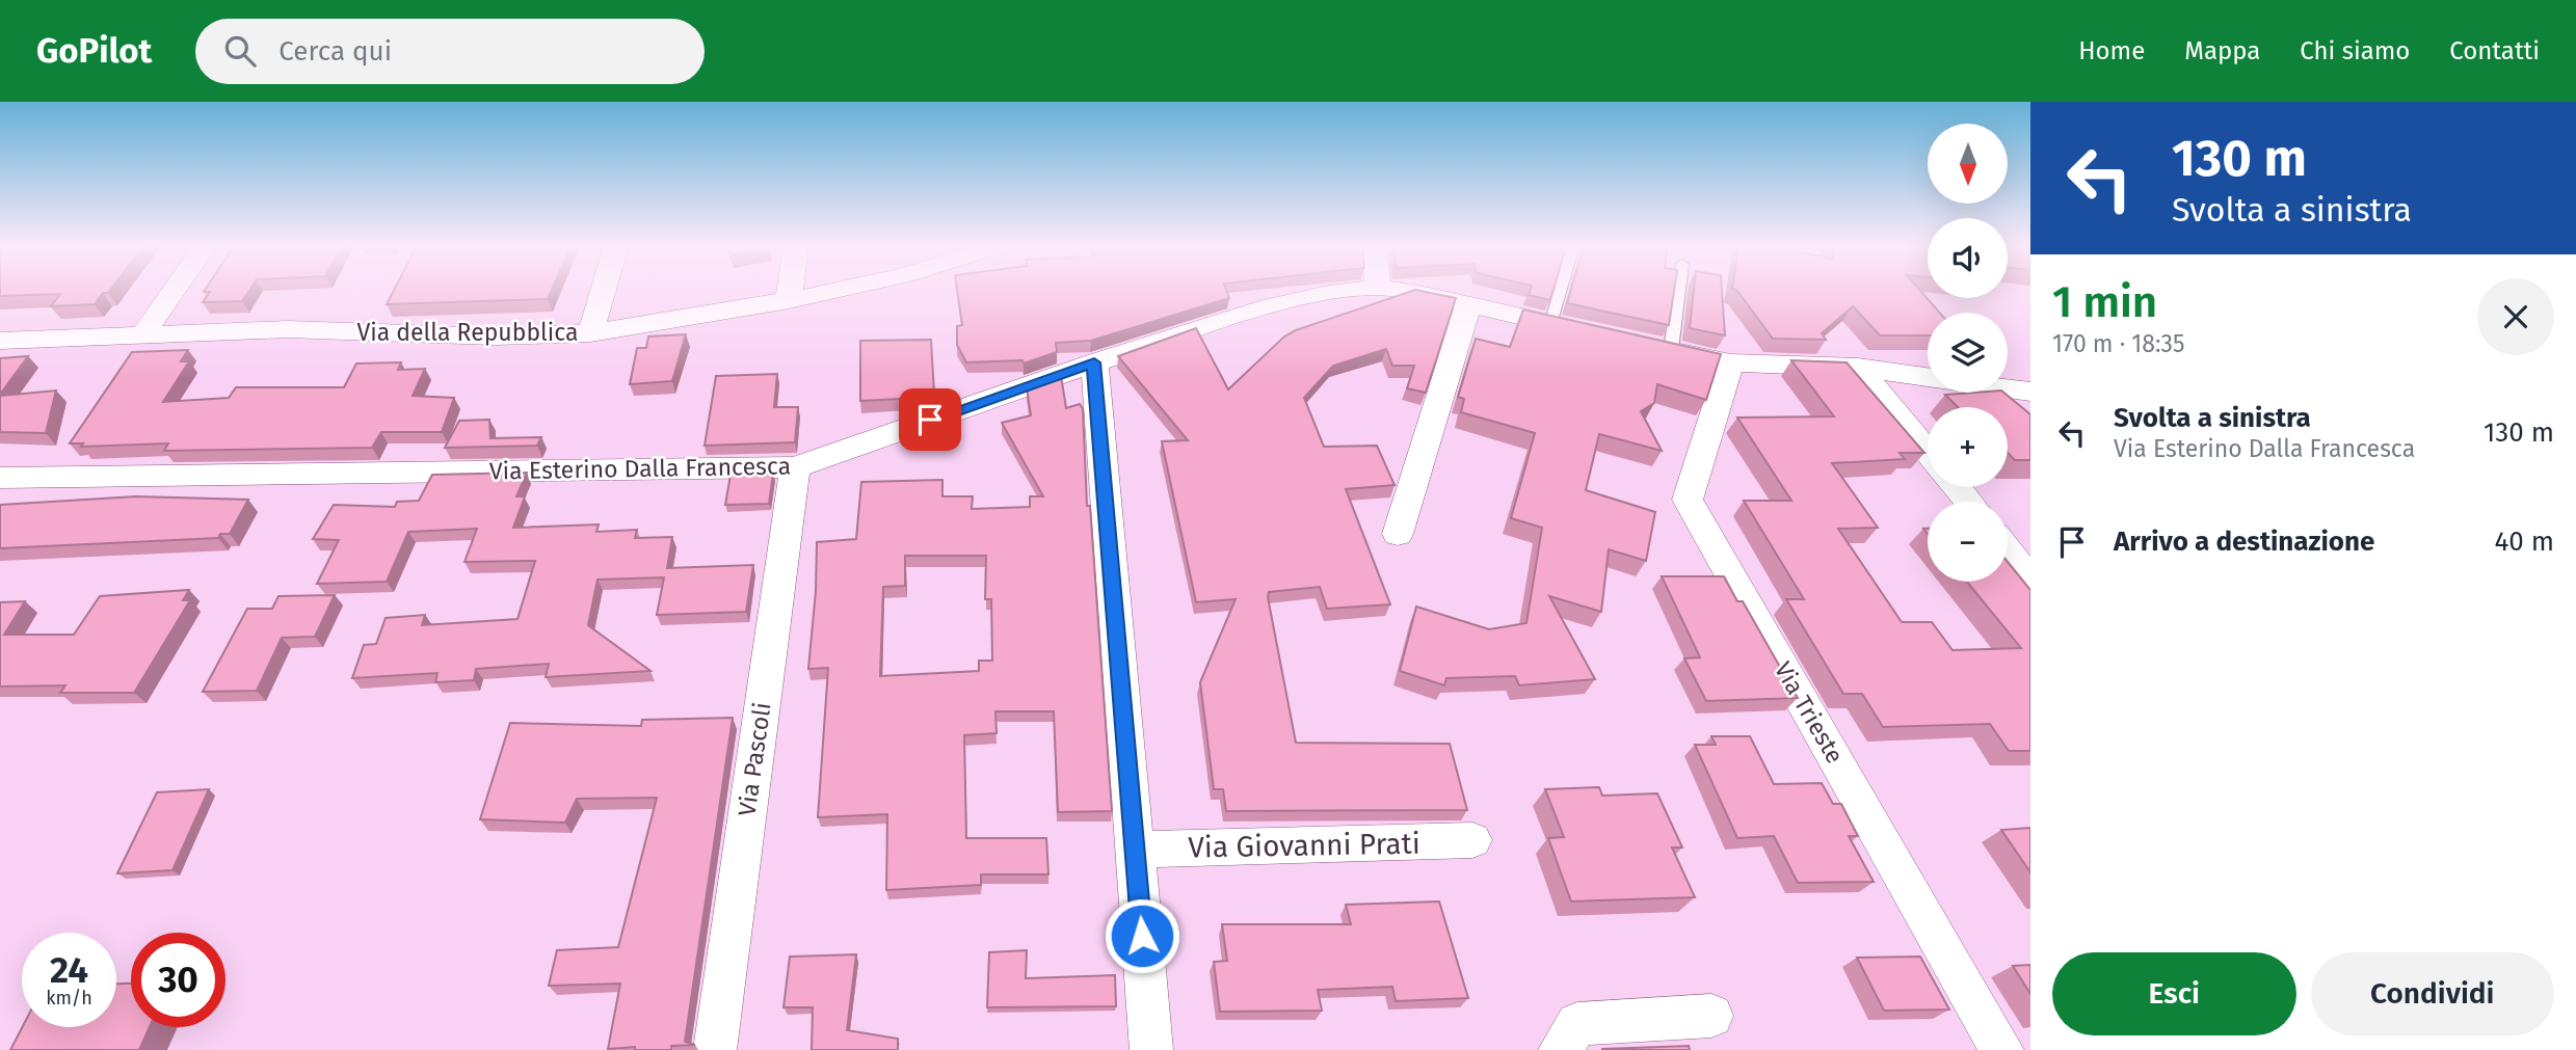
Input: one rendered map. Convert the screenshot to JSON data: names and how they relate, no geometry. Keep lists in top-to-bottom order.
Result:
{
  "streets": {
    "street": [
      "Via della Repubblica",
      "Via Esterino Dalla Francesca",
      "Via Trieste",
      "Via Pascoli",
      "Via Giovanni Prati"
    ]
  },
  "crossings": [
    ["Via Esterino Dalla Francesca", "Via Pascoli"]
  ],
  "north": "bottom",
  "page": {
    "header": "GoPilot",
    "search": "Cerca qui",
    "nav": [
      "Home",
      "Mappa",
      "Chi siamo",
      "Contatti"
    ],
    "turn": ["130 m", "Svolta a sinistra"],
    "map_buttons": ["+", "−"],
    "heading": ["1 min", "170 m · 18:35"],
    "list": [
      {
        "name": "Svolta a sinistra",
        "note": "Via Esterino Dalla Francesca",
        "value": "130 m"
      },
      {
        "name": "Arrivo a destinazione",
        "value": "40 m"
      }
    ],
    "speed": "24 km/h",
    "limit": "30",
    "buttons": ["Esci", "Condividi"]
  }
}
